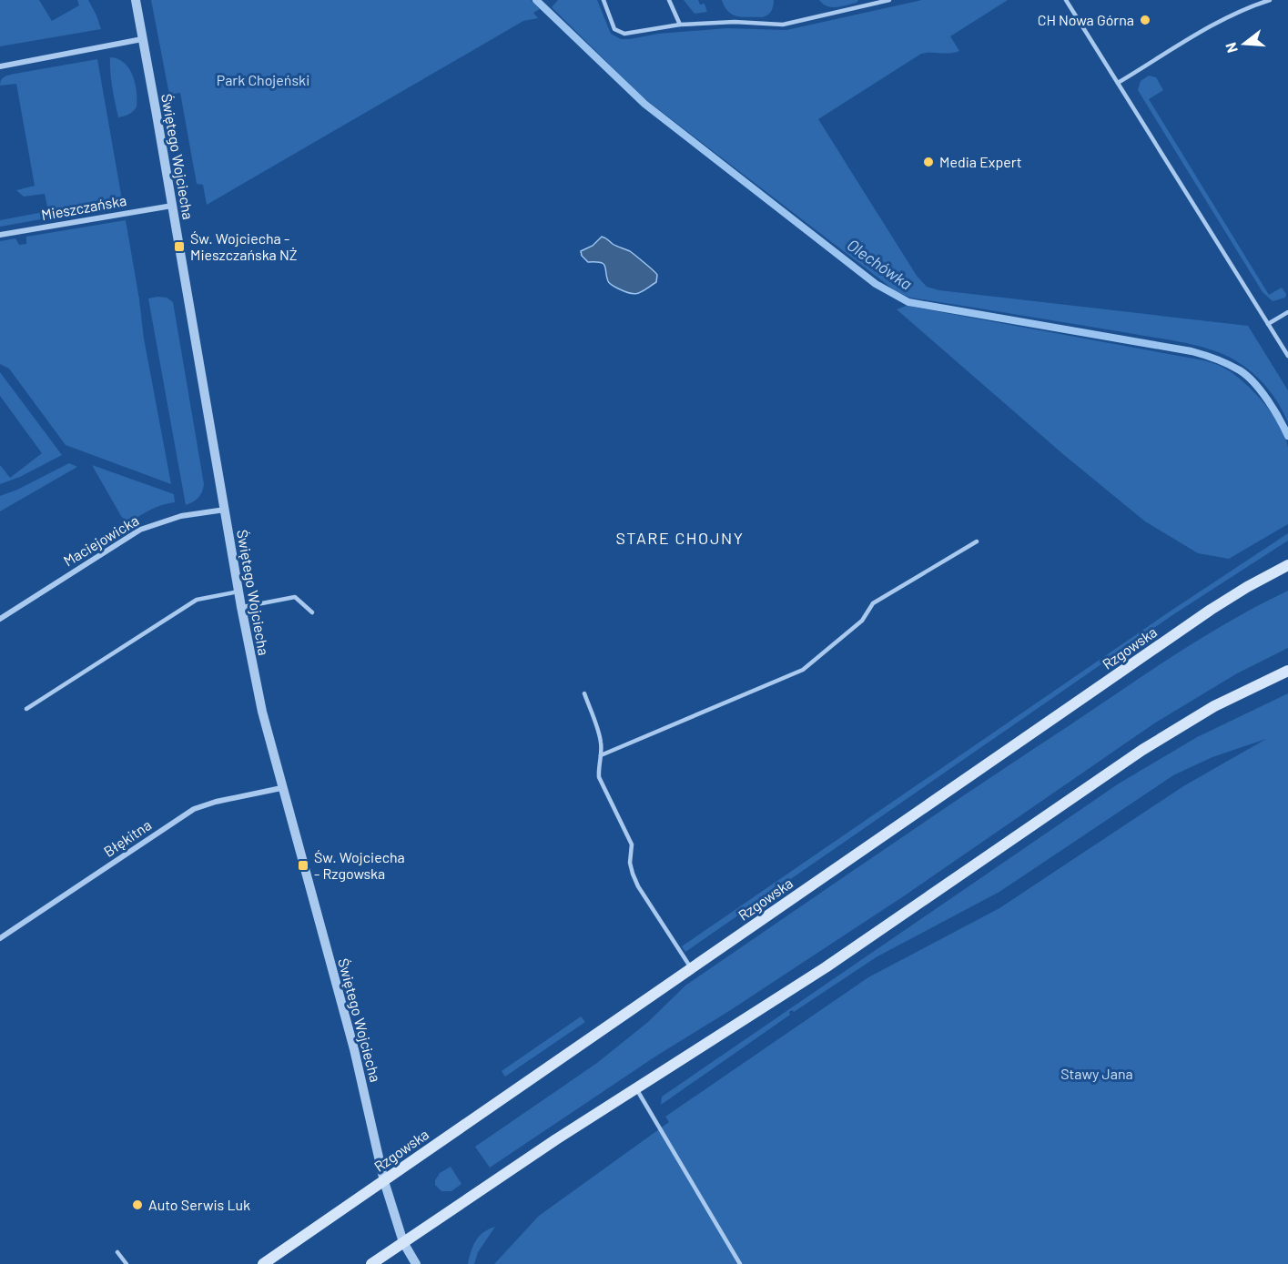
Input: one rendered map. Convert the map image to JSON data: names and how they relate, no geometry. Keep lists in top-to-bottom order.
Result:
{
  "streets": {
    "main road": ["Rzgowska"],
    "street": [
      "Świętego Wojciecha",
      "Mieszczańska",
      "Maciejowicka",
      "Błękitna"
    ]
  },
  "crossings": [
    ["Świętego Wojciecha", "Mieszczańska"],
    ["Świętego Wojciecha", "Maciejowicka"],
    ["Świętego Wojciecha", "Rzgowska"],
    ["Świętego Wojciecha", "Błękitna"]
  ],
  "districts": ["STARE CHOJNY"],
  "water": ["Olechówka"],
  "parks": ["Park Chojeński", "Stawy Jana"],
  "places": {
    "other": ["CH Nowa Górna", "Media Expert", "Auto Serwis Luk"],
    "transit": ["Św. Wojciecha - Mieszczańska NŻ", "Św. Wojciecha - Rzgowska"]
  },
  "north": "left"
}
